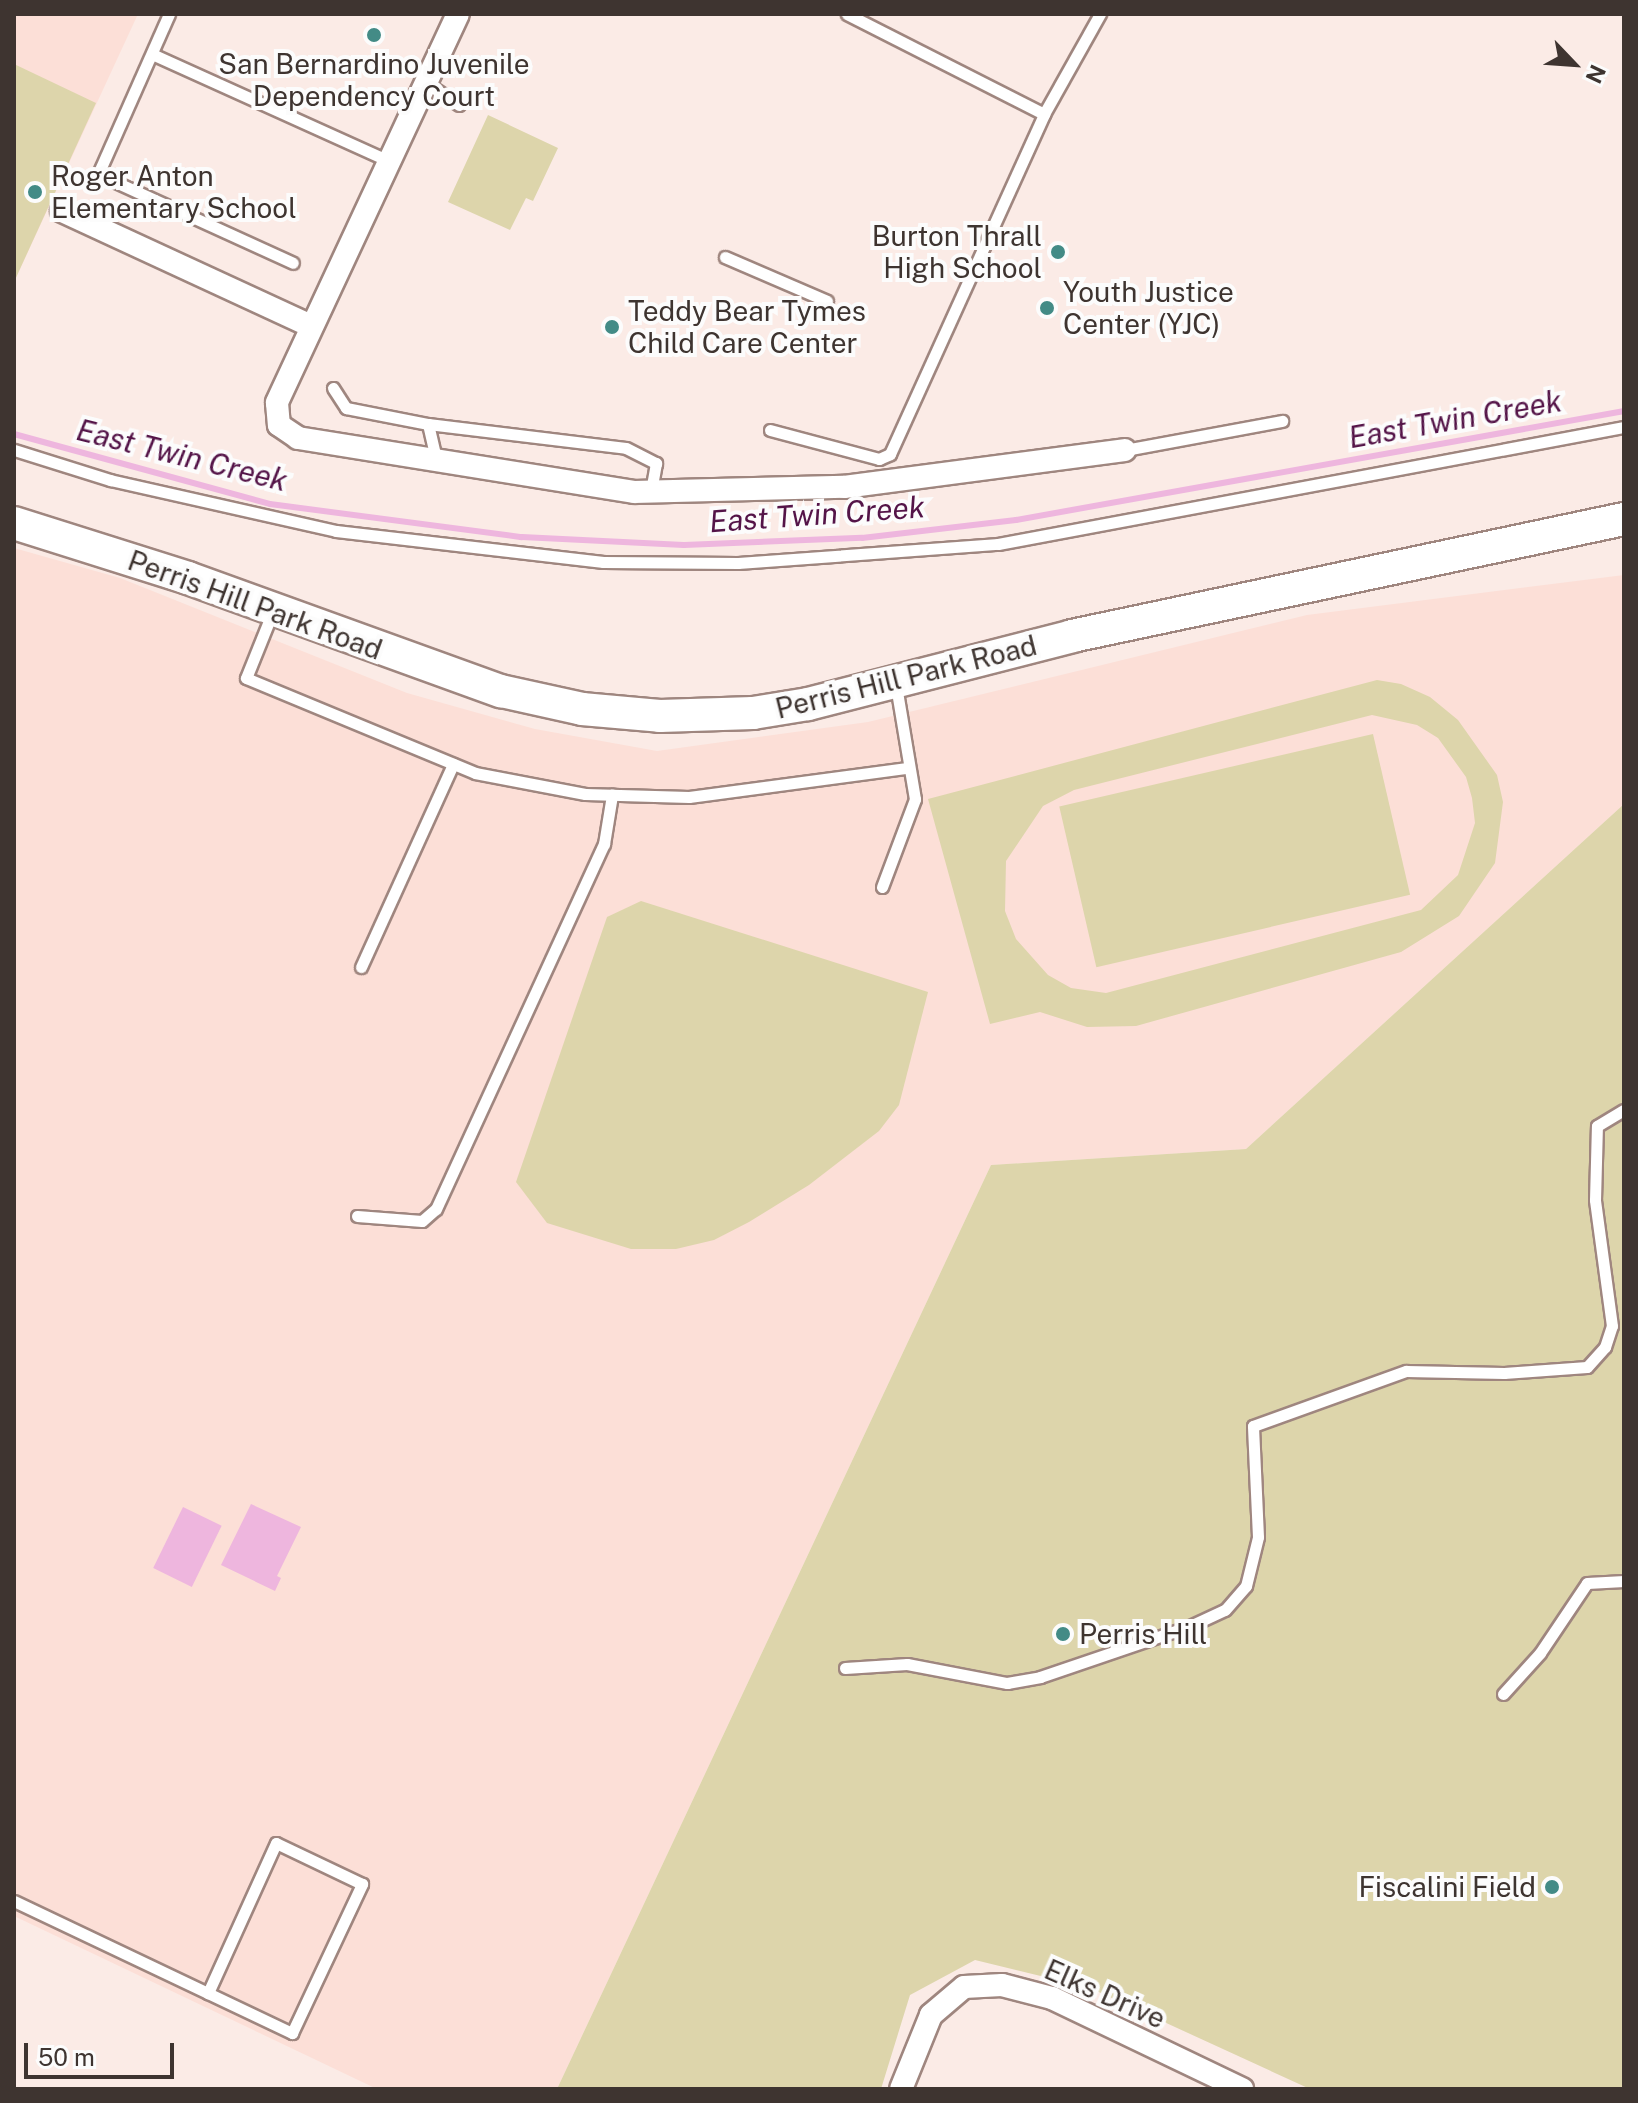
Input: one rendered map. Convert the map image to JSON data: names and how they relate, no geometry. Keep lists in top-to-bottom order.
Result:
{
  "streets": {
    "street": ["Perris Hill Park Road", "Elks Drive"]
  },
  "water": ["East Twin Creek"],
  "places": [
    "San Bernardino Juvenile Dependency Court",
    "Roger Anton Elementary School",
    "Burton Thrall High School",
    "Youth Justice Center (YJC)",
    "Teddy Bear Tymes Child Care Center",
    "Perris Hill",
    "Fiscalini Field"
  ],
  "scale_bar": "50 m",
  "north": "bottom right"
}
